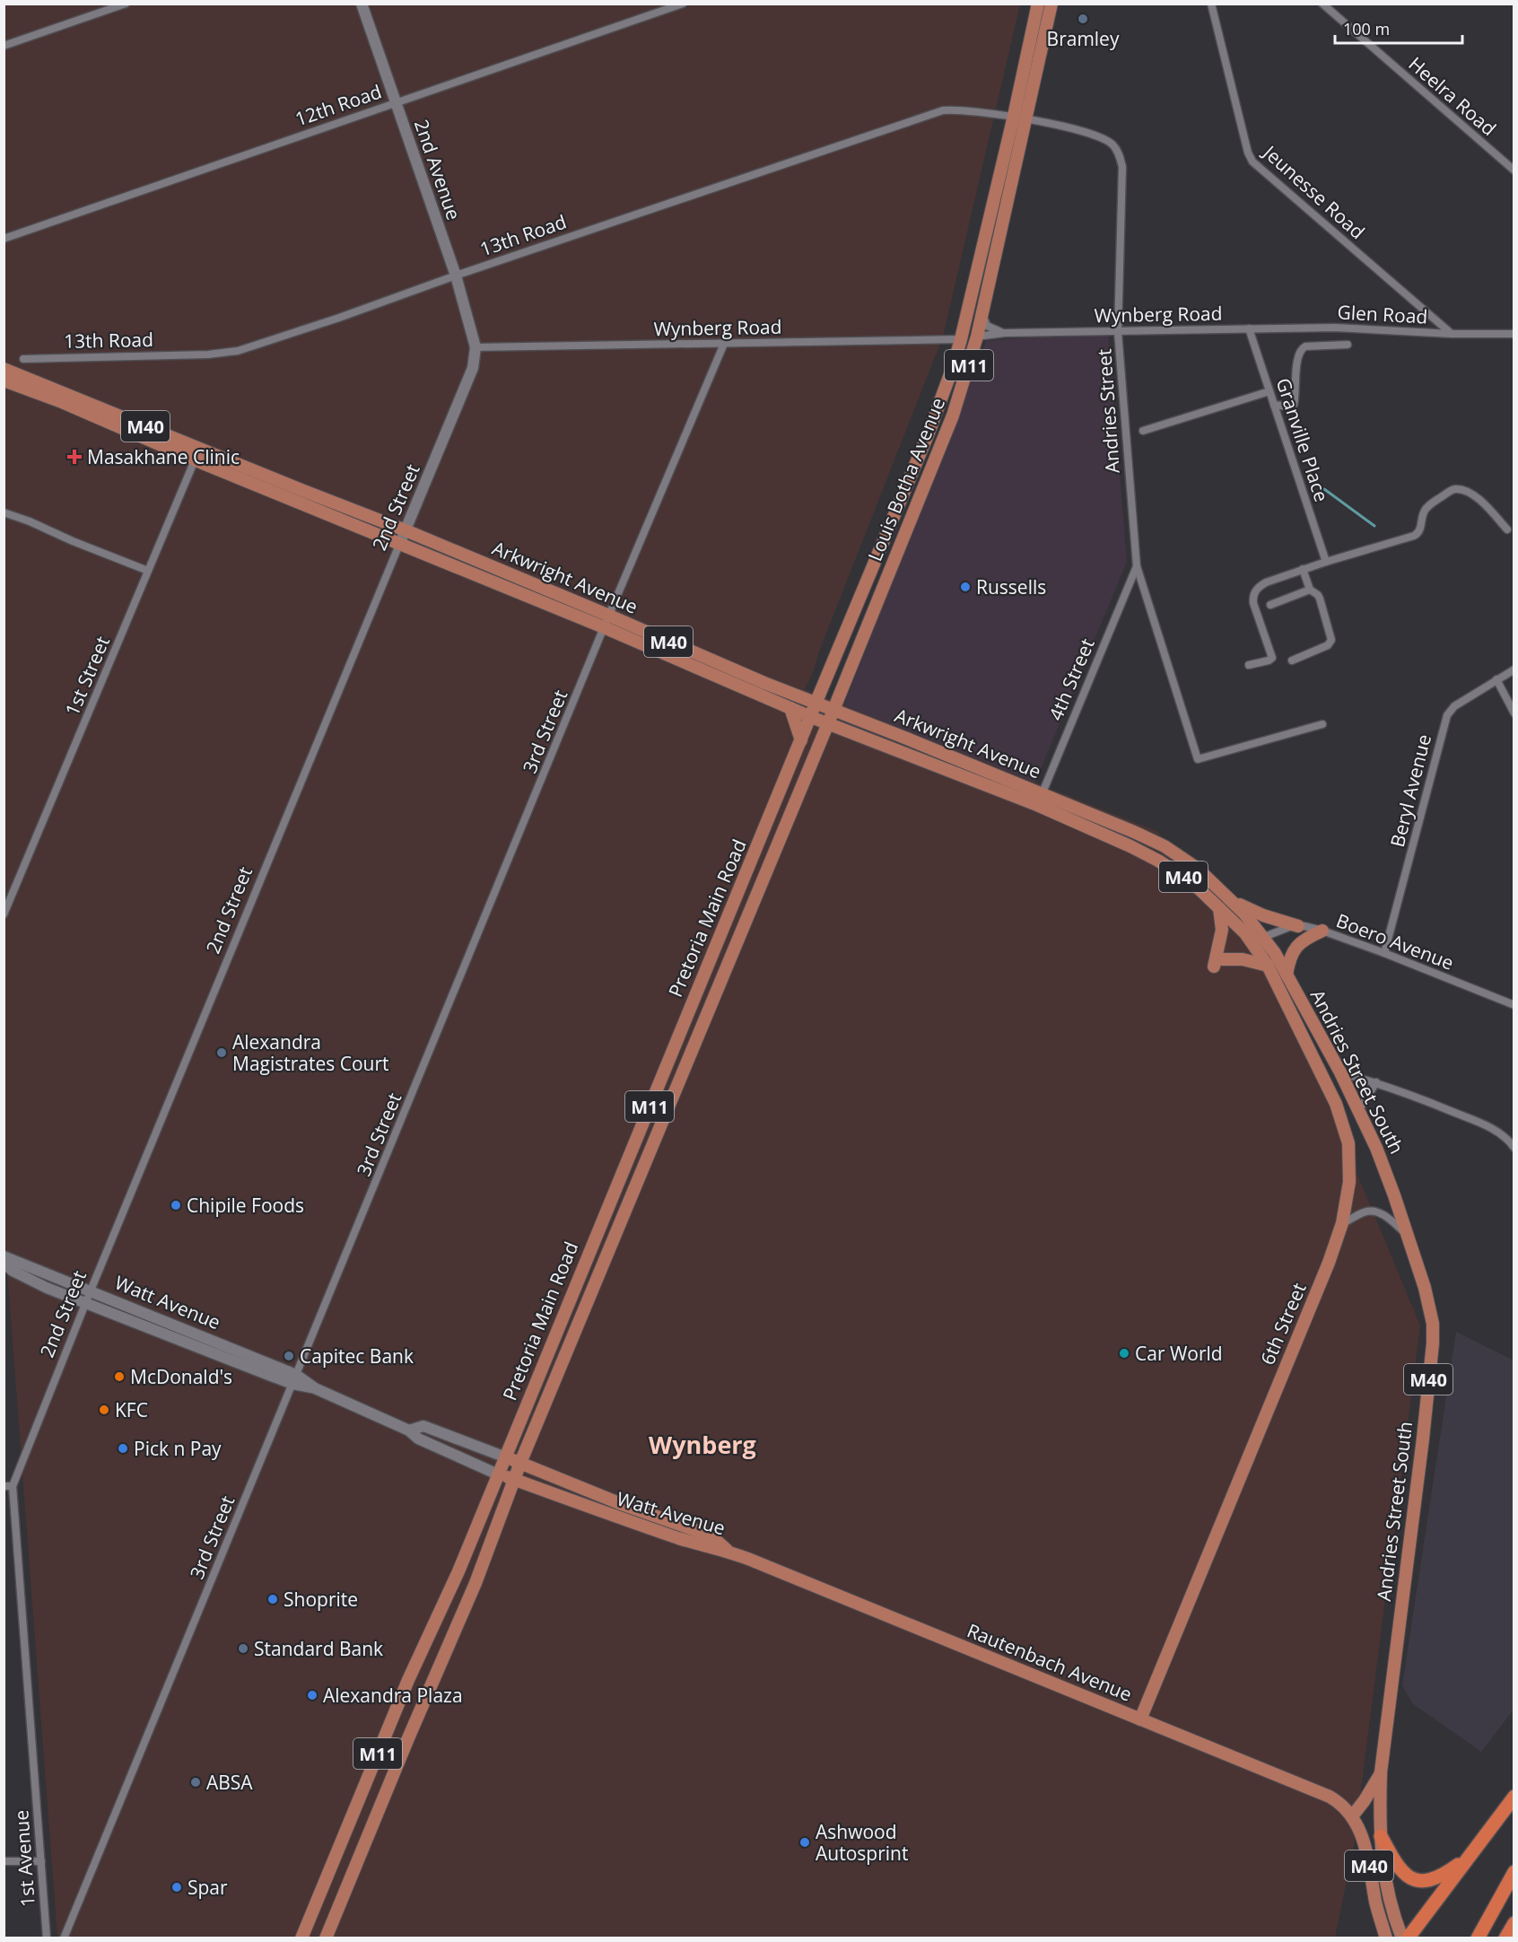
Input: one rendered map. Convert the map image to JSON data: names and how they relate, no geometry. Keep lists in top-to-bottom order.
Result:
{
  "streets": {
    "main road": [
      "M11",
      "M40",
      "Louis Botha Avenue",
      "Arkwright Avenue",
      "Pretoria Main Road",
      "Andries Street South",
      "Watt Avenue",
      "6th Street",
      "Rautenbach Avenue"
    ],
    "street": [
      "Heelra Road",
      "12th Road",
      "2nd Avenue",
      "Jeunesse Road",
      "13th Road",
      "Wynberg Road",
      "Glen Road",
      "Andries Street",
      "Granville Place",
      "2nd Street",
      "1st Street",
      "4th Street",
      "3rd Street",
      "Beryl Avenue",
      "Boero Avenue",
      "1st Avenue"
    ]
  },
  "crossings": [
    ["12th Road", "2nd Avenue"],
    ["2nd Avenue", "13th Road"],
    ["2nd Avenue", "Wynberg Road"],
    ["2nd Avenue", "2nd Street"],
    ["Jeunesse Road", "Glen Road"],
    ["13th Road", "Andries Street"],
    ["13th Road", "Louis Botha Avenue"],
    ["Wynberg Road", "Glen Road"],
    ["Wynberg Road", "Andries Street"],
    ["Wynberg Road", "Granville Place"],
    ["Wynberg Road", "Louis Botha Avenue"],
    ["Wynberg Road", "2nd Street"],
    ["Wynberg Road", "3rd Street"],
    ["Glen Road", "Granville Place"],
    ["M11", "Louis Botha Avenue"],
    ["M11", "Arkwright Avenue"],
    ["M11", "Pretoria Main Road"],
    ["Andries Street", "Louis Botha Avenue"],
    ["Andries Street", "4th Street"],
    ["M40", "Andries Street South"],
    ["M40", "Rautenbach Avenue"],
    ["Louis Botha Avenue", "Arkwright Avenue"],
    ["2nd Street", "Arkwright Avenue"],
    ["2nd Street", "Watt Avenue"],
    ["2nd Street", "1st Avenue"],
    ["Arkwright Avenue", "1st Street"],
    ["Arkwright Avenue", "4th Street"],
    ["Arkwright Avenue", "3rd Street"],
    ["Arkwright Avenue", "Pretoria Main Road"],
    ["Arkwright Avenue", "Boero Avenue"],
    ["Arkwright Avenue", "Andries Street South"],
    ["Arkwright Avenue", "6th Street"],
    ["3rd Street", "Watt Avenue"],
    ["Beryl Avenue", "Boero Avenue"],
    ["Pretoria Main Road", "Watt Avenue"],
    ["Boero Avenue", "Andries Street South"],
    ["Boero Avenue", "6th Street"],
    ["Andries Street South", "6th Street"],
    ["Watt Avenue", "Rautenbach Avenue"],
    ["6th Street", "Rautenbach Avenue"]
  ],
  "districts": ["Wynberg"],
  "places": {
    "other": [
      "Bramley",
      "Russells",
      "Alexandra Magistrates Court",
      "Chipile Foods",
      "Car World",
      "Capitec Bank",
      "McDonald's",
      "KFC",
      "Pick n Pay",
      "Shoprite",
      "Standard Bank",
      "Alexandra Plaza",
      "ABSA",
      "Ashwood Autosprint",
      "Spar"
    ],
    "health": ["Masakhane Clinic"]
  },
  "scale_bar": "100 m"
}
